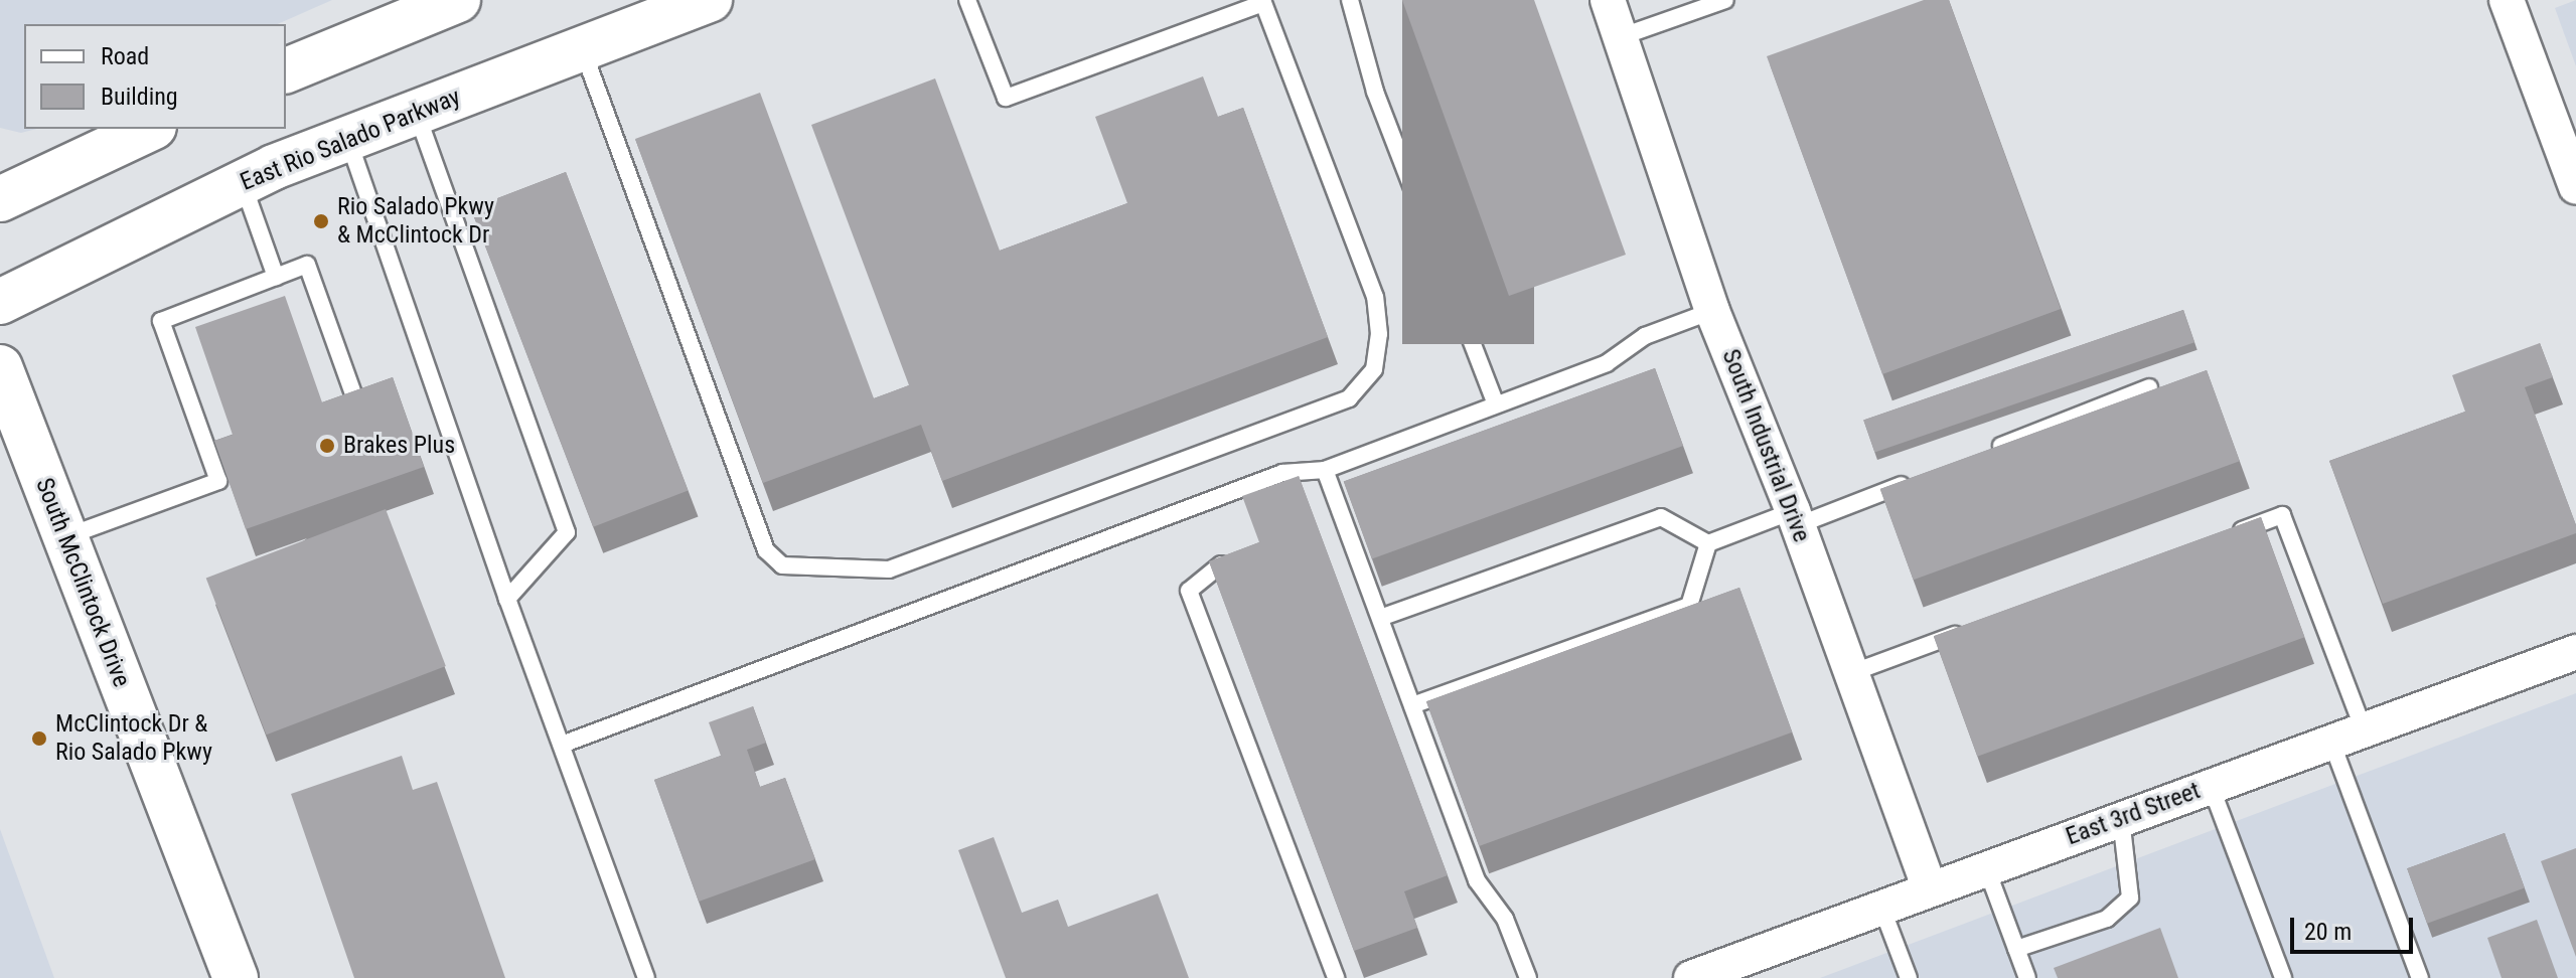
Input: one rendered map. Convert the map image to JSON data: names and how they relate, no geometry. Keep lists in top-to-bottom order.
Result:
{
  "streets": {
    "main road": ["East Rio Salado Parkway", "South McClintock Drive"],
    "street": ["South Industrial Drive", "East 3rd Street"]
  },
  "crossings": [
    ["South Industrial Drive", "East 3rd Street"]
  ],
  "places": ["Rio Salado Pkwy & McClintock Dr", "Brakes Plus", "McClintock Dr & Rio Salado Pkwy"],
  "legend": ["Road", "Building"],
  "scale_bar": "20 m"
}
